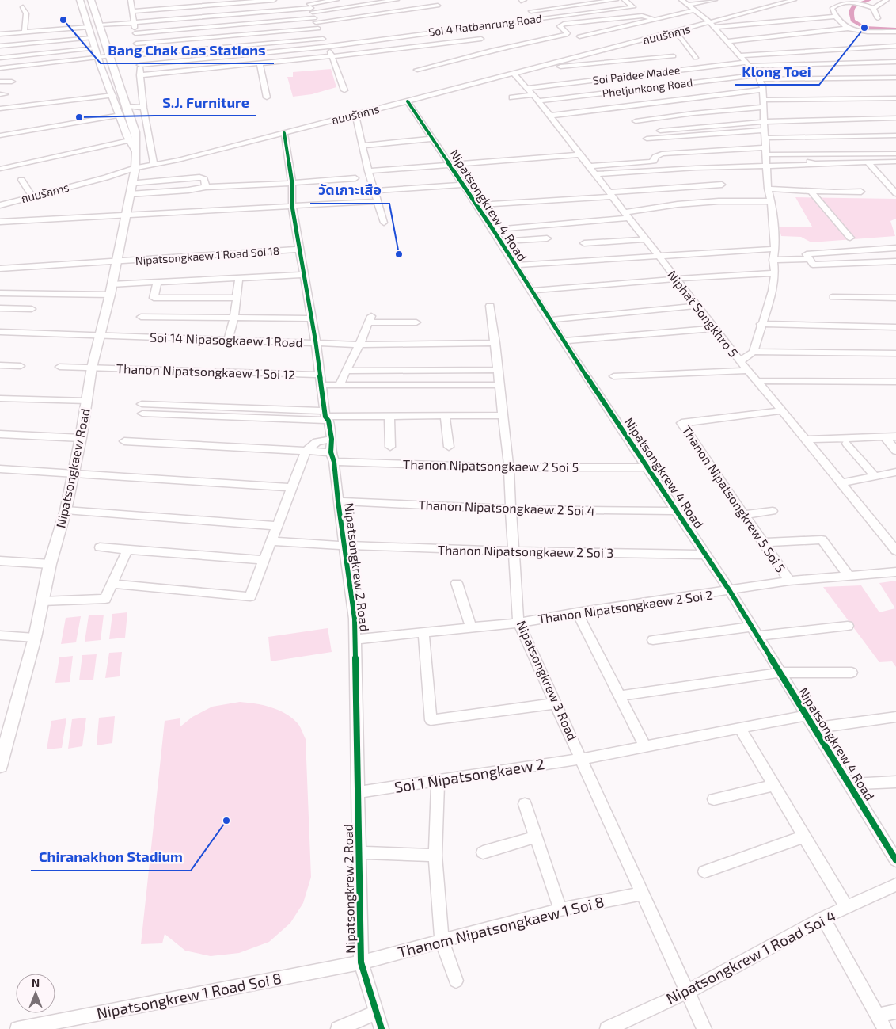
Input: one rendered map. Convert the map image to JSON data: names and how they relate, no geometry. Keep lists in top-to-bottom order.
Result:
{
  "streets": {
    "main road": ["Nipatsongkaew Road"],
    "street": [
      "Soi 4 Ratbanrung Road",
      "ถนนรัถการ",
      "Soi Paidee Madee",
      "Phetjunkong Road",
      "Nipatsongkrew 4 Road",
      "Nipatsongkaew 1 Road Soi 18",
      "Niphat Songkhro 5",
      "Soi 14 Nipasogkaew 1 Road",
      "Thanon Nipatsongkaew 1 Soi 12",
      "Thanon Nipatsongkaew 2 Soi 5",
      "Thanon Nipatsongkrew 5 Soi 5",
      "Thanon Nipatsongkaew 2 Soi 4",
      "Thanon Nipatsongkaew 2 Soi 3",
      "Nipatsongkrew 2 Road",
      "Thanon Nipatsongkaew 2 Soi 2",
      "Nipatsongkrew 3 Road",
      "Soi 1 Nipatsongkaew 2",
      "Thanom Nipatsongkaew 1 Soi 8",
      "Nipatsongkrew 1 Road Soi 4",
      "Nipatsongkrew 1 Road Soi 8"
    ]
  },
  "crossings": [
    ["ถนนรัถการ", "Nipatsongkrew 4 Road"],
    ["ถนนรัถการ", "Niphat Songkhro 5"],
    ["ถนนรัถการ", "Nipatsongkaew Road"],
    ["ถนนรัถการ", "Nipatsongkrew 2 Road"],
    ["Soi Paidee Madee", "Niphat Songkhro 5"],
    ["Phetjunkong Road", "Niphat Songkhro 5"],
    ["Nipatsongkrew 4 Road", "Thanon Nipatsongkaew 2 Soi 5"],
    ["Nipatsongkrew 4 Road", "Thanon Nipatsongkaew 2 Soi 4"],
    ["Nipatsongkrew 4 Road", "Thanon Nipatsongkaew 2 Soi 3"],
    ["Nipatsongkrew 4 Road", "Thanon Nipatsongkaew 2 Soi 2"],
    ["Nipatsongkrew 4 Road", "Soi 1 Nipatsongkaew 2"],
    ["Nipatsongkaew 1 Road Soi 18", "Nipatsongkaew Road"],
    ["Nipatsongkaew 1 Road Soi 18", "Nipatsongkrew 2 Road"],
    ["Niphat Songkhro 5", "Thanon Nipatsongkrew 5 Soi 5"],
    ["Soi 14 Nipasogkaew 1 Road", "Nipatsongkaew Road"],
    ["Soi 14 Nipasogkaew 1 Road", "Nipatsongkrew 2 Road"],
    ["Soi 14 Nipasogkaew 1 Road", "Nipatsongkrew 3 Road"],
    ["Thanon Nipatsongkaew 1 Soi 12", "Nipatsongkaew Road"],
    ["Thanon Nipatsongkaew 1 Soi 12", "Nipatsongkrew 2 Road"],
    ["Thanon Nipatsongkaew 1 Soi 12", "Nipatsongkrew 3 Road"],
    ["Thanon Nipatsongkaew 2 Soi 5", "Nipatsongkrew 2 Road"],
    ["Thanon Nipatsongkaew 2 Soi 5", "Nipatsongkrew 3 Road"],
    ["Thanon Nipatsongkrew 5 Soi 5", "Thanon Nipatsongkaew 2 Soi 2"],
    ["Thanon Nipatsongkaew 2 Soi 4", "Nipatsongkrew 2 Road"],
    ["Thanon Nipatsongkaew 2 Soi 4", "Nipatsongkrew 3 Road"],
    ["Thanon Nipatsongkaew 2 Soi 3", "Nipatsongkrew 2 Road"],
    ["Thanon Nipatsongkaew 2 Soi 3", "Nipatsongkrew 3 Road"],
    ["Nipatsongkrew 2 Road", "Thanon Nipatsongkaew 2 Soi 2"],
    ["Nipatsongkrew 2 Road", "Soi 1 Nipatsongkaew 2"],
    ["Nipatsongkrew 2 Road", "Thanom Nipatsongkaew 1 Soi 8"],
    ["Nipatsongkrew 2 Road", "Nipatsongkrew 1 Road Soi 8"],
    ["Thanon Nipatsongkaew 2 Soi 2", "Nipatsongkrew 3 Road"],
    ["Nipatsongkrew 3 Road", "Soi 1 Nipatsongkaew 2"],
    ["Nipatsongkrew 3 Road", "Thanom Nipatsongkaew 1 Soi 8"],
    ["Nipatsongkrew 3 Road", "Nipatsongkrew 1 Road Soi 4"],
    ["Thanom Nipatsongkaew 1 Soi 8", "Nipatsongkrew 1 Road Soi 8"]
  ],
  "places": [
    "Bang Chak Gas Stations",
    "Klong Toei",
    "S.J. Furniture",
    "วัดเกาะเสือ",
    "Chiranakhon Stadium"
  ],
  "north": "top"
}
